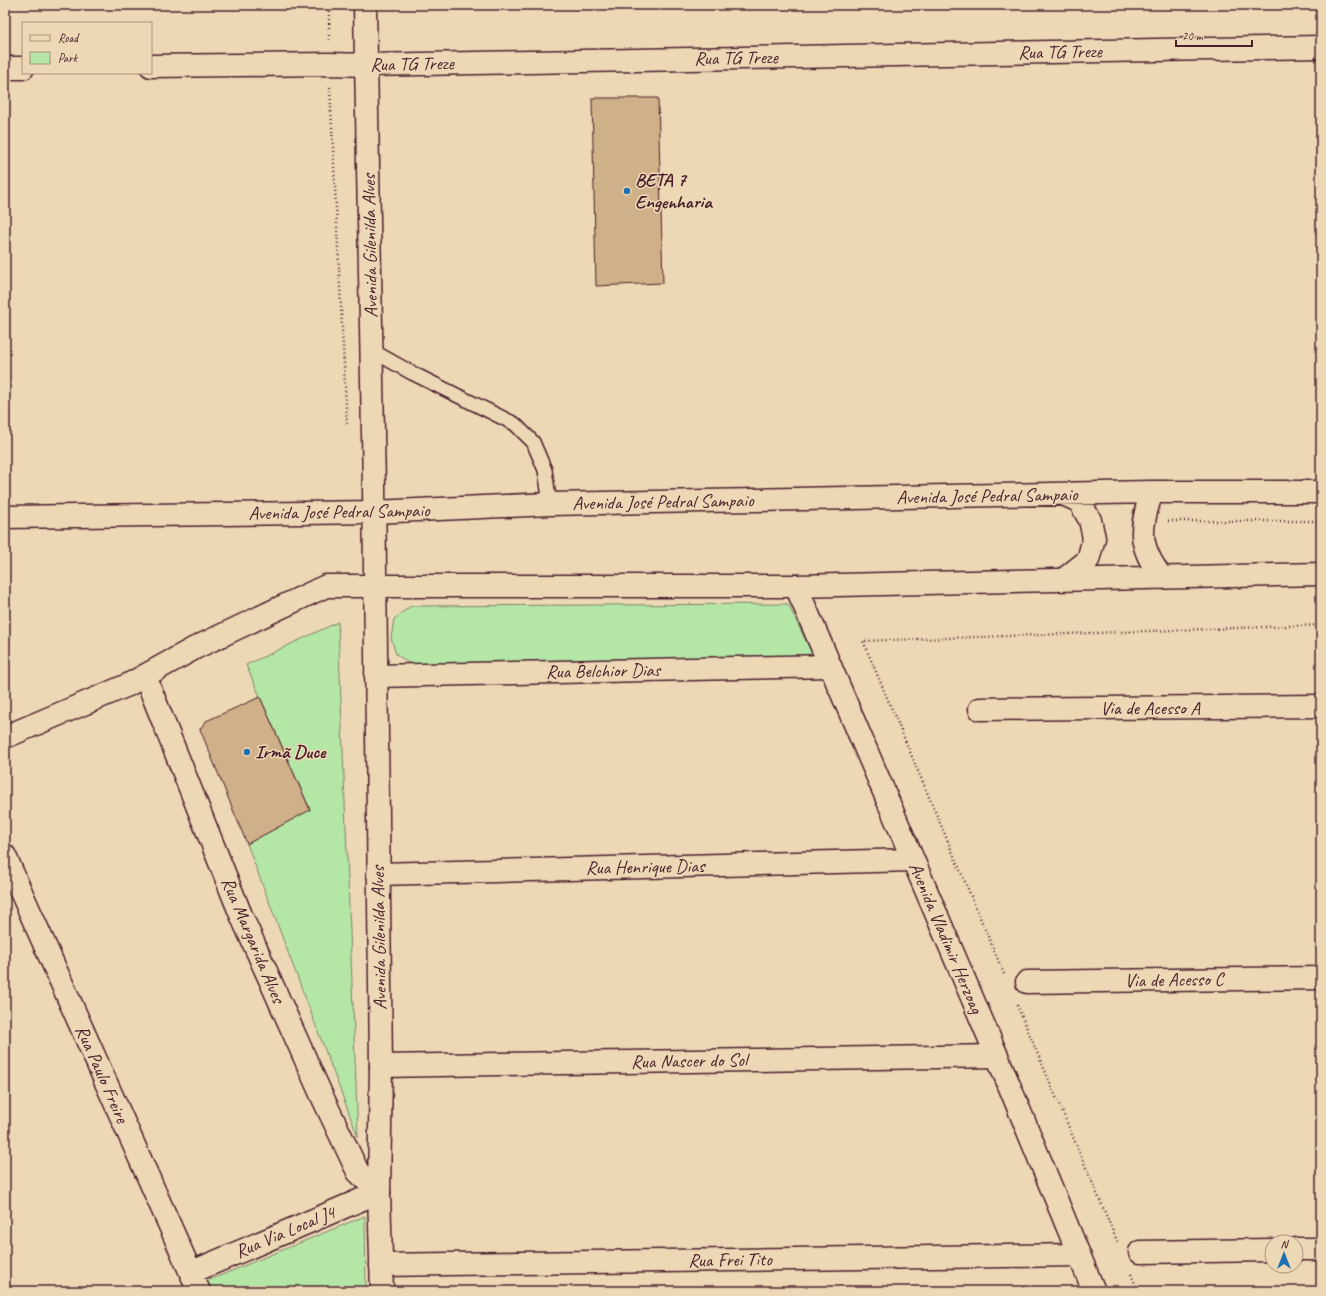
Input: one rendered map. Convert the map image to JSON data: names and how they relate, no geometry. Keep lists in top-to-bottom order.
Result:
{
  "streets": {
    "street": [
      "Rua TG Treze",
      "Avenida Gilenilda Alves",
      "Avenida José Pedral Sampaio",
      "Rua Belchior Dias",
      "Via de Acesso A",
      "Rua Henrique Dias",
      "Avenida Vladimir Herzoag",
      "Rua Margarida Alves",
      "Via de Acesso C",
      "Rua Nascer do Sol",
      "Rua Paulo Freire",
      "Rua Via Local J4",
      "Rua Frei Tito"
    ]
  },
  "crossings": [
    ["Rua TG Treze", "Avenida Gilenilda Alves"],
    ["Avenida Gilenilda Alves", "Avenida José Pedral Sampaio"],
    ["Avenida Gilenilda Alves", "Rua Belchior Dias"],
    ["Avenida Gilenilda Alves", "Rua Henrique Dias"],
    ["Avenida Gilenilda Alves", "Rua Margarida Alves"],
    ["Avenida Gilenilda Alves", "Rua Nascer do Sol"],
    ["Avenida Gilenilda Alves", "Rua Via Local J4"],
    ["Avenida Gilenilda Alves", "Rua Frei Tito"],
    ["Rua Belchior Dias", "Avenida Vladimir Herzoag"],
    ["Rua Henrique Dias", "Avenida Vladimir Herzoag"],
    ["Avenida Vladimir Herzoag", "Rua Nascer do Sol"],
    ["Avenida Vladimir Herzoag", "Rua Frei Tito"],
    ["Rua Margarida Alves", "Rua Via Local J4"],
    ["Rua Paulo Freire", "Rua Via Local J4"]
  ],
  "places": ["BETA 7 Engenharia", "Irmã Duce"],
  "legend": ["Road", "Park"],
  "scale_bar": "20 m",
  "north": "top"
}
